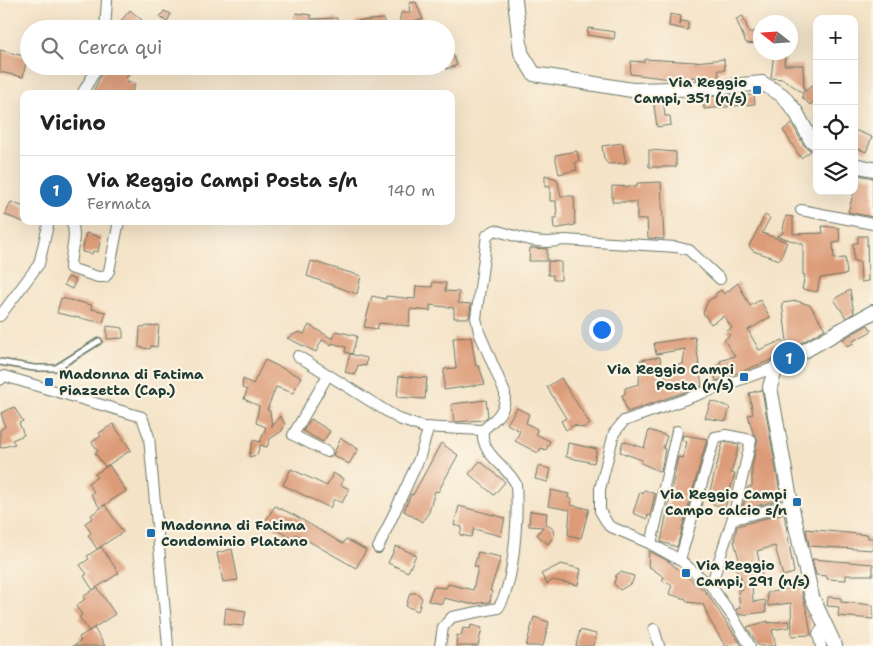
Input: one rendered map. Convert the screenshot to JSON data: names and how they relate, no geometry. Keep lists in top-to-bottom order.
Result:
{
  "places": {
    "transit": [
      "Via Reggio Campi, 351 (n/s)",
      "Via Reggio Campi Posta (n/s)",
      "Madonna di Fatima Piazzetta (Cap.)",
      "Via Reggio Campi Campo calcio s/n",
      "Madonna di Fatima Condominio Platano",
      "Via Reggio Campi, 291 (n/s)"
    ]
  },
  "north": "left",
  "page": {
    "map_buttons": ["+", "−"],
    "search": "Cerca qui",
    "heading": "Vicino",
    "list": [
      {
        "mark": "1",
        "name": "Via Reggio Campi Posta s/n",
        "note": "Fermata",
        "value": "140 m"
      }
    ],
    "pins": "1"
  }
}
